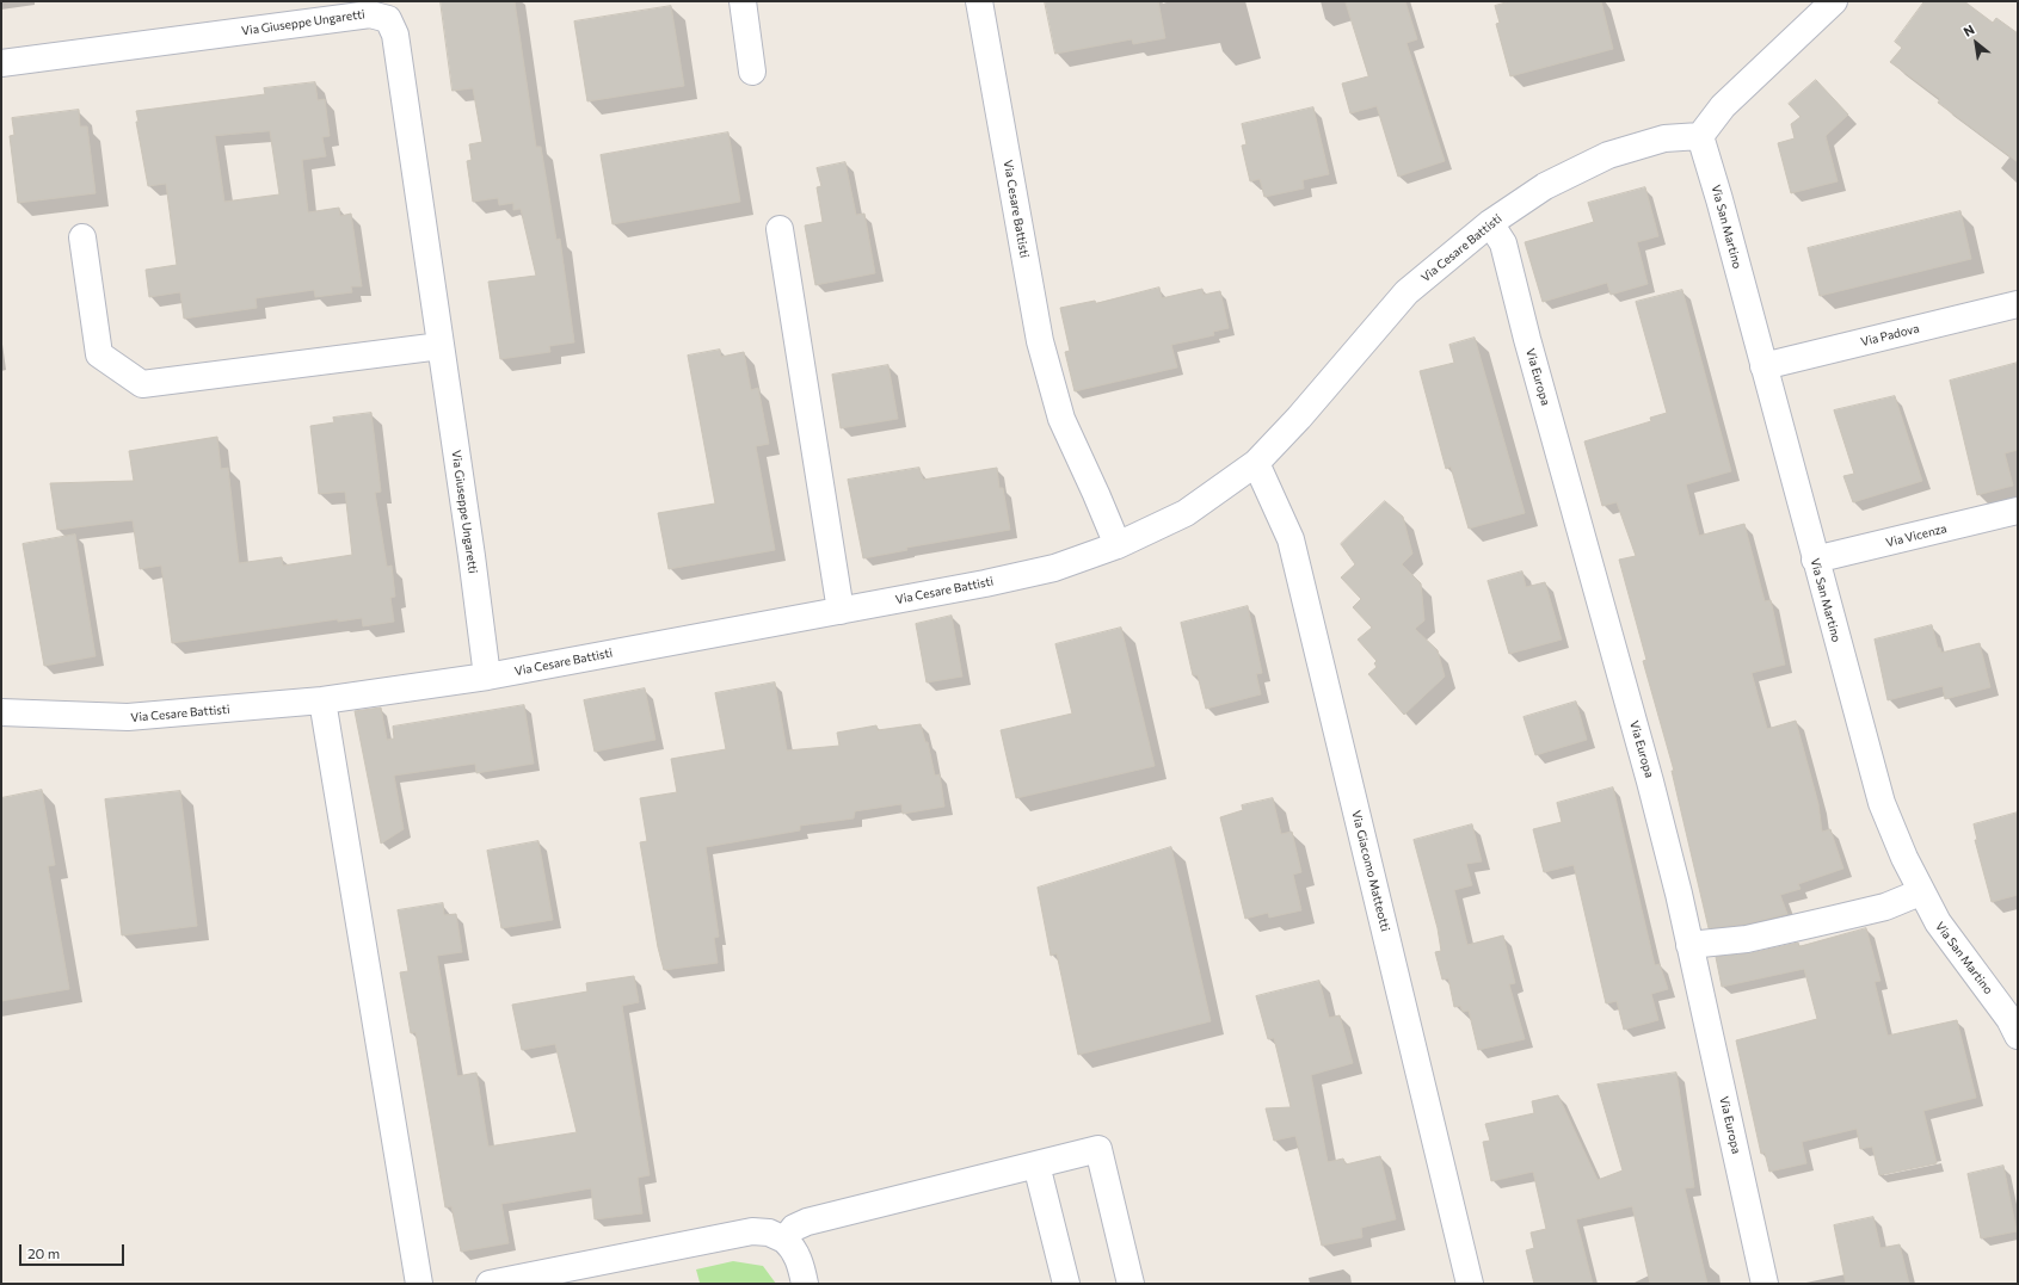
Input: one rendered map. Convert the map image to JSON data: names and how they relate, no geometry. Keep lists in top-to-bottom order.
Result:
{
  "streets": {
    "street": [
      "Via Giuseppe Ungaretti",
      "Via Cesare Battisti",
      "Via San Martino",
      "Via Padova",
      "Via Europa",
      "Via Vicenza",
      "Via Giacomo Matteotti"
    ]
  },
  "crossings": [
    ["Via Giuseppe Ungaretti", "Via Cesare Battisti"],
    ["Via Cesare Battisti", "Via San Martino"],
    ["Via Cesare Battisti", "Via Europa"],
    ["Via Cesare Battisti", "Via Giacomo Matteotti"],
    ["Via San Martino", "Via Padova"],
    ["Via San Martino", "Via Vicenza"]
  ],
  "scale_bar": "20 m",
  "north": "top left"
}
